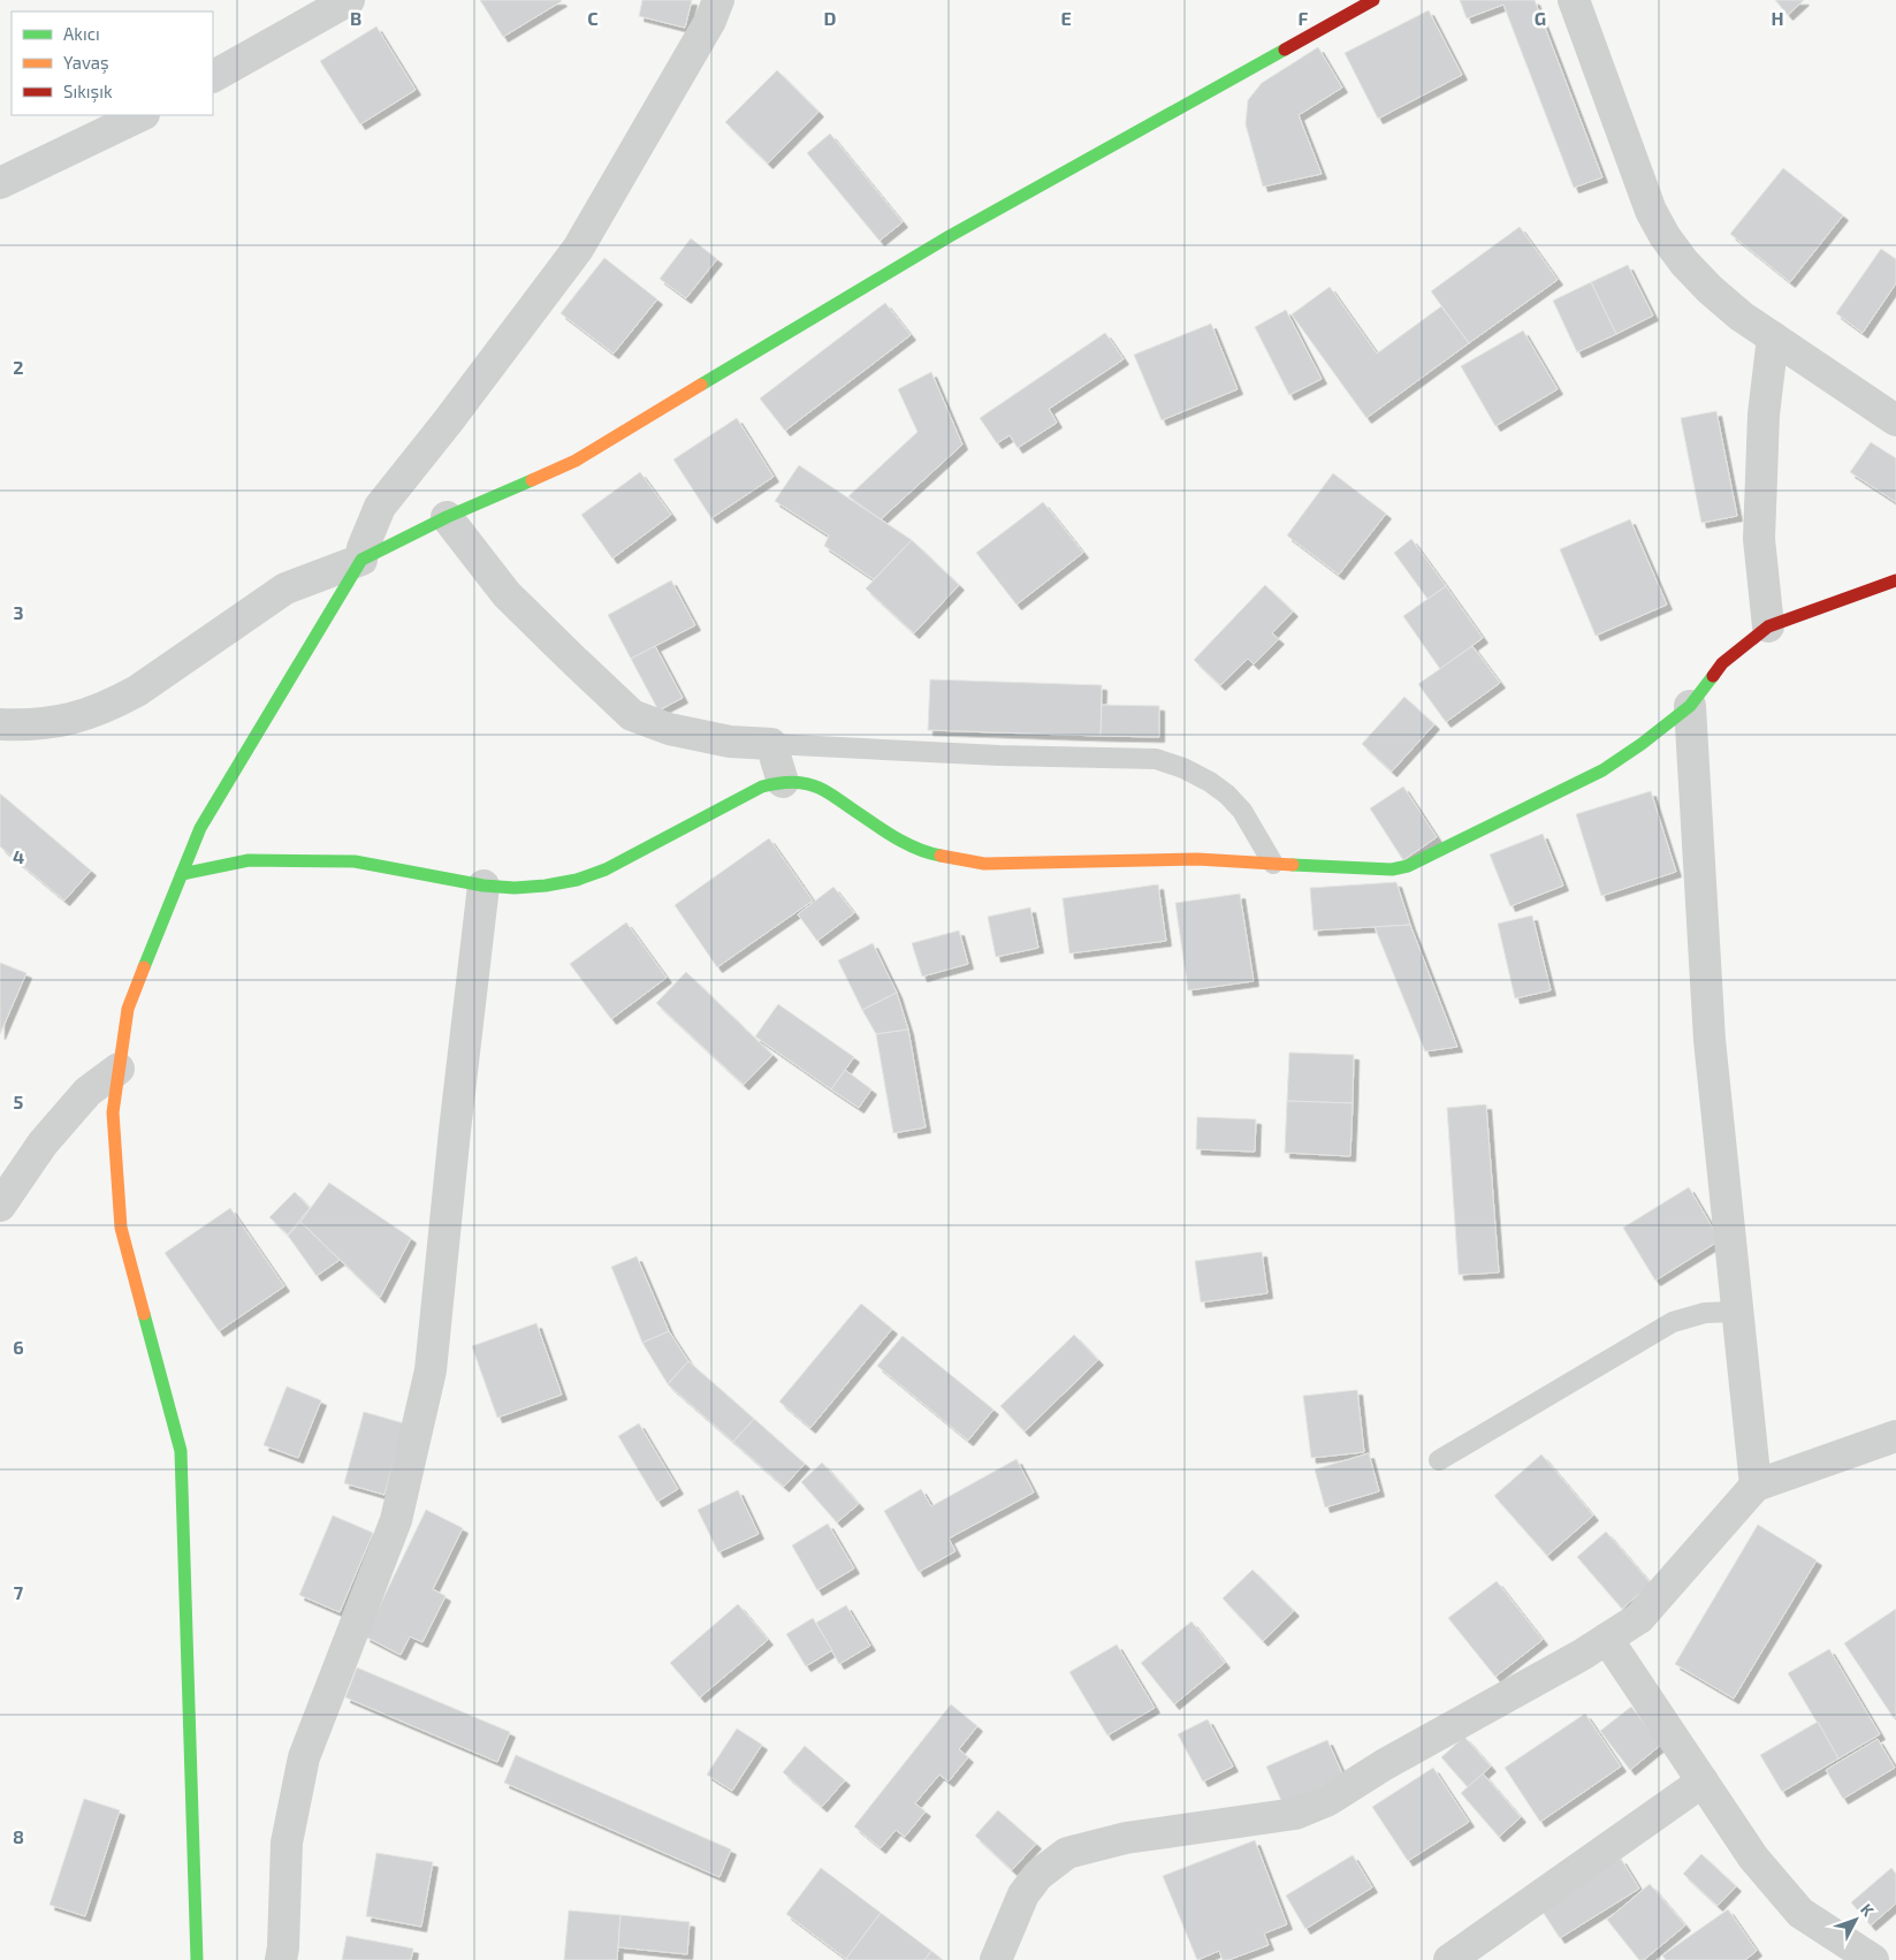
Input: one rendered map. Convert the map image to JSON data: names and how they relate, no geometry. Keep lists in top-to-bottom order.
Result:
{
  "legend": ["Akıcı", "Yavaş", "Sıkışık"],
  "north": "top right",
  "grid": {
    "columns": [
      "B",
      "C",
      "D",
      "E",
      "F",
      "G",
      "H"
    ],
    "rows": [
      "2",
      "3",
      "4",
      "5",
      "6",
      "7",
      "8"
    ]
  }
}
